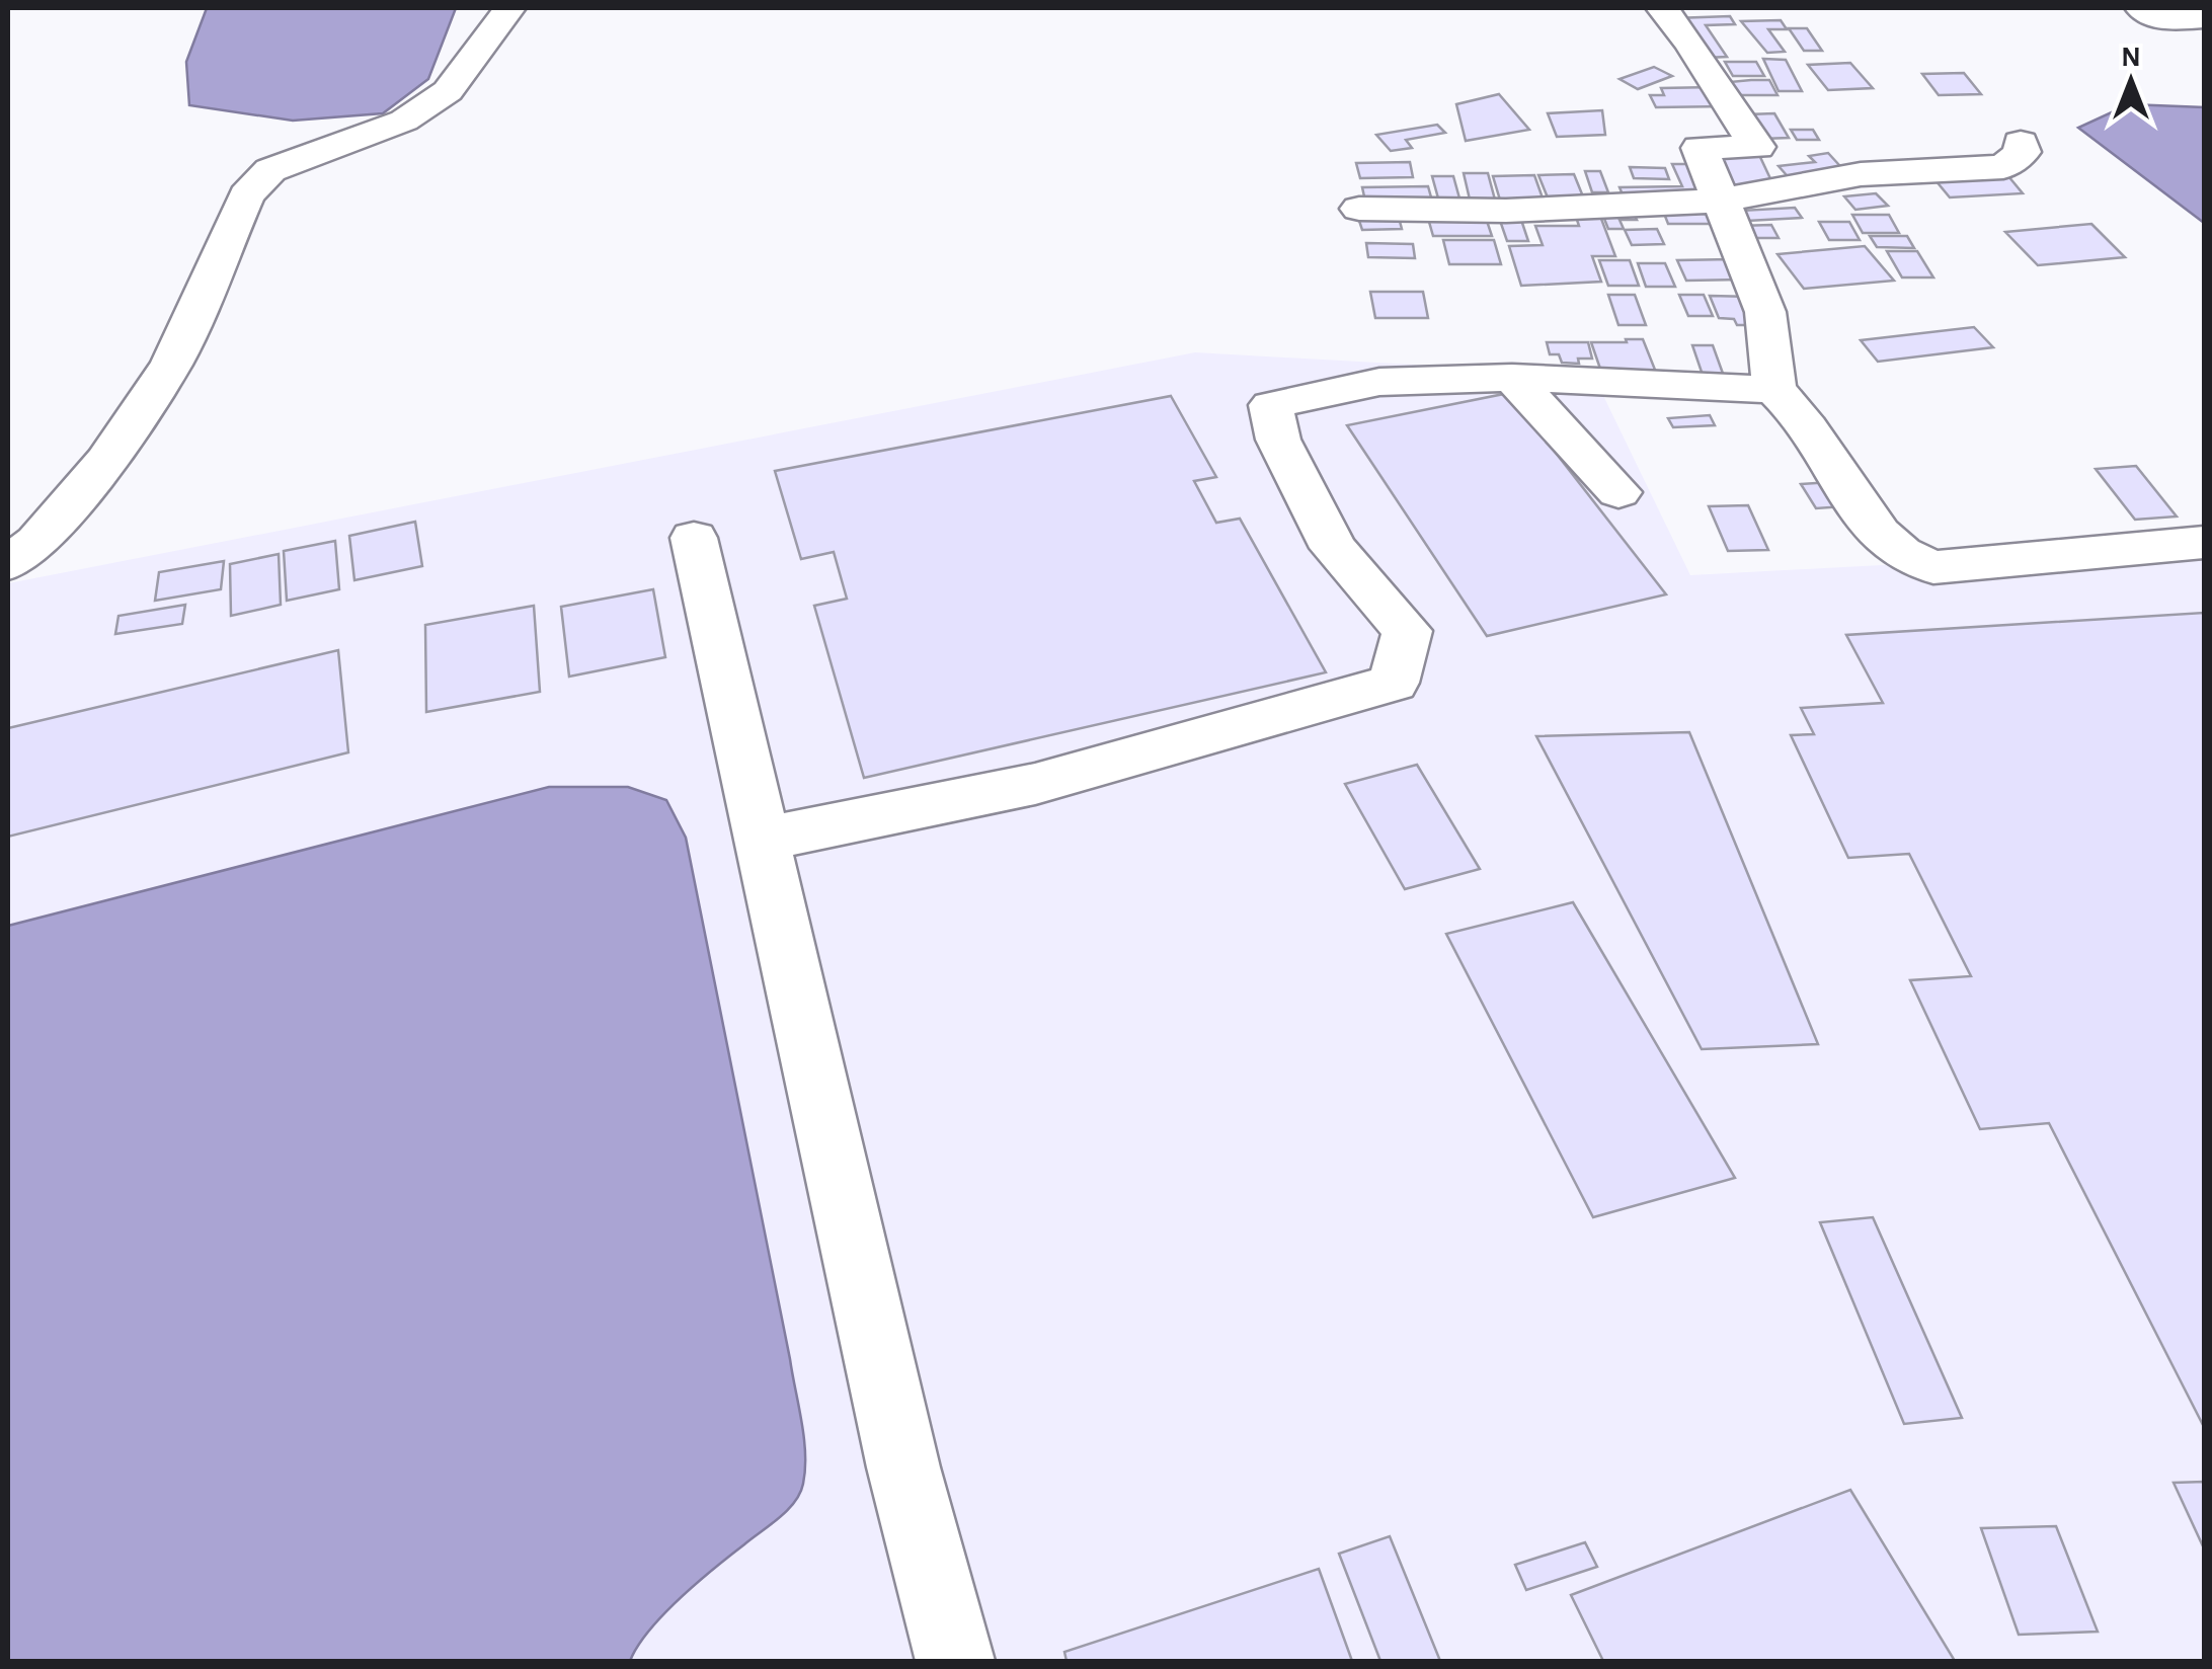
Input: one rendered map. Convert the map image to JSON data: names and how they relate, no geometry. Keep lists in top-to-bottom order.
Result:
{
  "north": "top"
}
